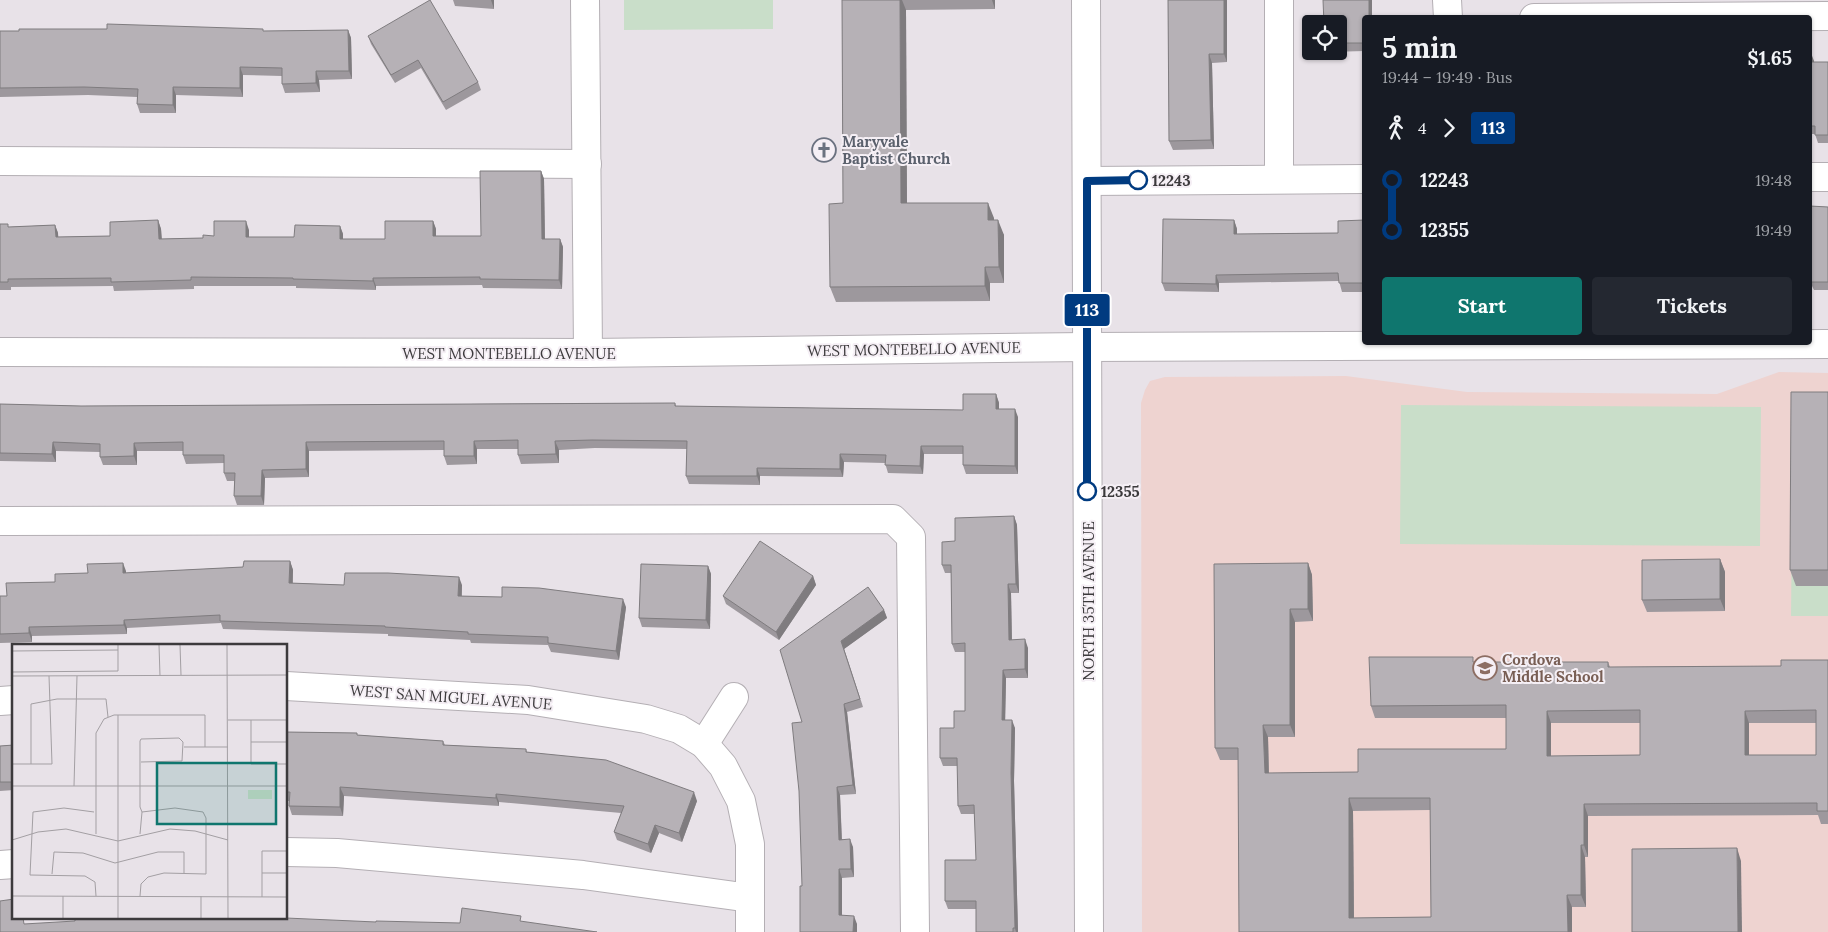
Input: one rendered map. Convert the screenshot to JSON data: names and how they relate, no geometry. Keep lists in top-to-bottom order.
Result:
{
  "streets": {
    "street": ["WEST MONTEBELLO AVENUE", "NORTH 35TH AVENUE", "WEST SAN MIGUEL AVENUE"]
  },
  "crossings": [
    ["WEST MONTEBELLO AVENUE", "NORTH 35TH AVENUE"]
  ],
  "places": {
    "church": ["Maryvale Baptist Church"],
    "other": ["12243", "12355"],
    "school or university": ["Cordova Middle School"]
  },
  "lines": ["bus line 113"],
  "page": {
    "on_map": "113",
    "heading": ["5 min", "19:44 – 19:49 · Bus", "$1.65"],
    "legs": ["4", "113"],
    "list": [
      {
        "name": "12243",
        "value": "19:48"
      },
      {
        "name": "12355",
        "value": "19:49"
      }
    ],
    "buttons": ["Start", "Tickets"]
  }
}
